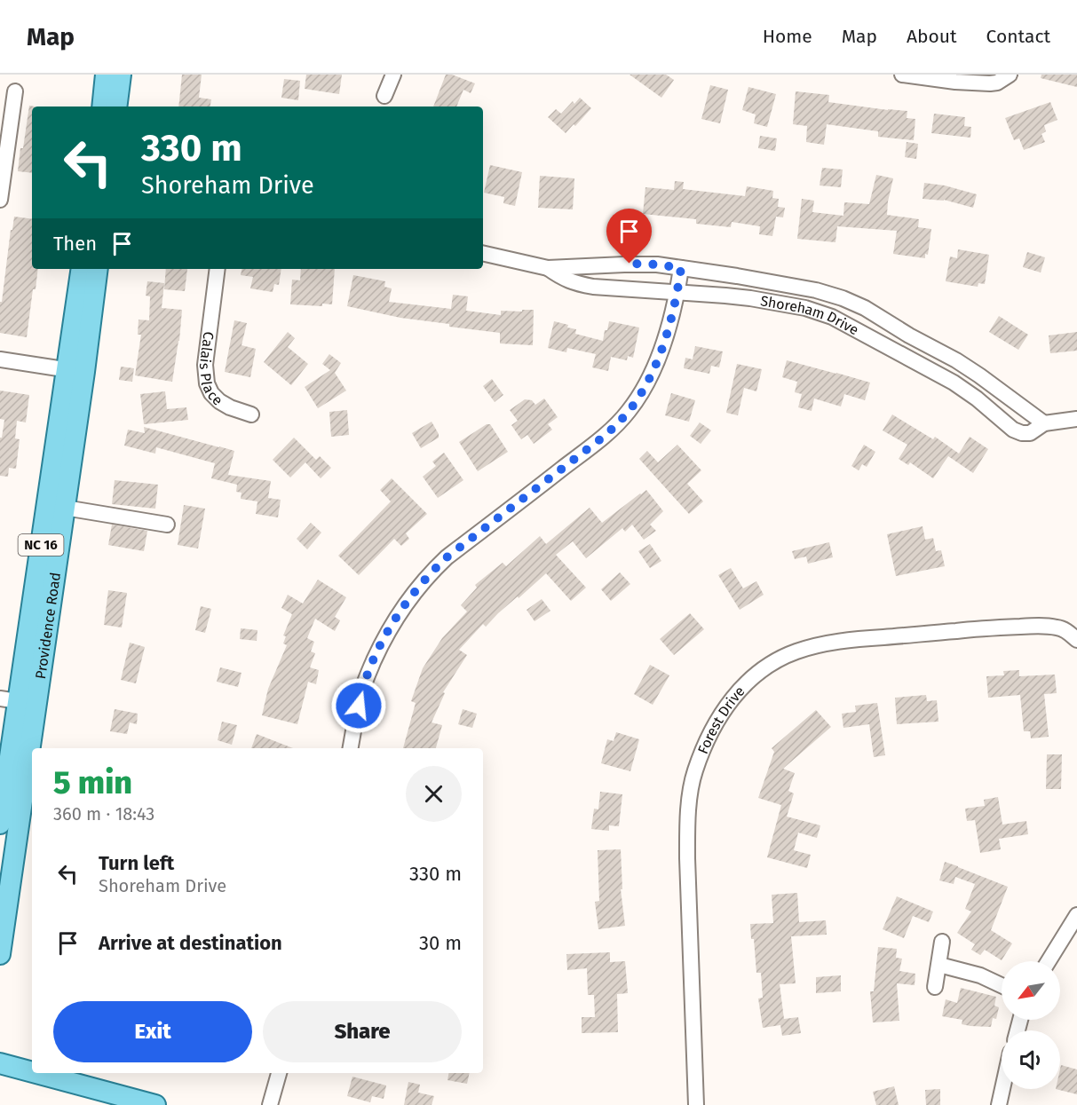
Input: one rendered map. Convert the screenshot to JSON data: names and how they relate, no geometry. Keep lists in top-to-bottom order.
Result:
{
  "streets": {
    "main road": ["NC 16", "Providence Road"],
    "street": ["Shoreham Drive", "Calais Place", "Forest Drive"]
  },
  "north": "bottom left",
  "page": {
    "header": "Map",
    "nav": [
      "Home",
      "Map",
      "About",
      "Contact"
    ],
    "turn": ["330 m", "Shoreham Drive"],
    "then": "Then",
    "heading": ["5 min", "360 m · 18:43"],
    "list": [
      {
        "name": "Turn left",
        "note": "Shoreham Drive",
        "value": "330 m"
      },
      {
        "name": "Arrive at destination",
        "value": "30 m"
      }
    ],
    "buttons": ["Exit", "Share"]
  }
}
